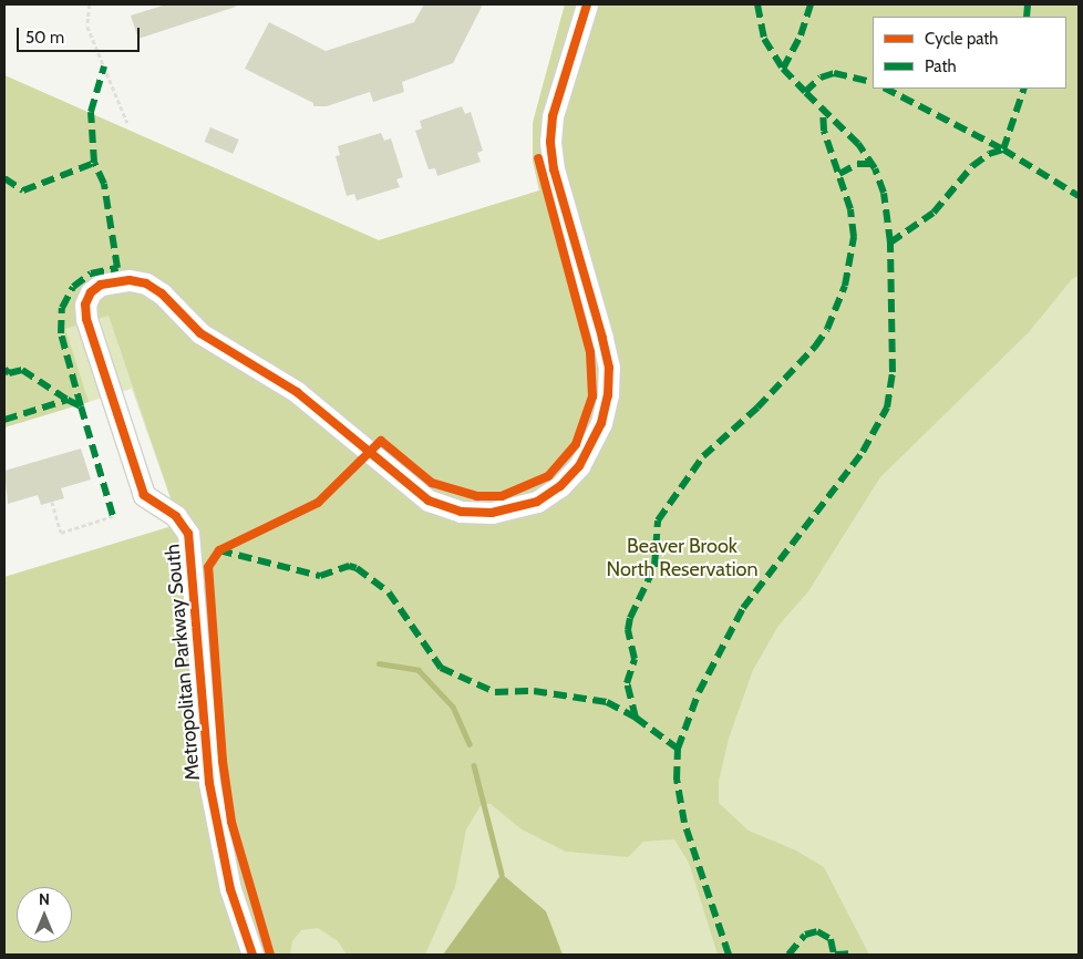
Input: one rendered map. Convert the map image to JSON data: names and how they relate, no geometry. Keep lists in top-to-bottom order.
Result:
{
  "streets": {
    "street": ["Metropolitan Parkway South"]
  },
  "parks": ["Beaver Brook North Reservation"],
  "legend": ["Cycle path", "Path"],
  "scale_bar": "50 m",
  "north": "top"
}
